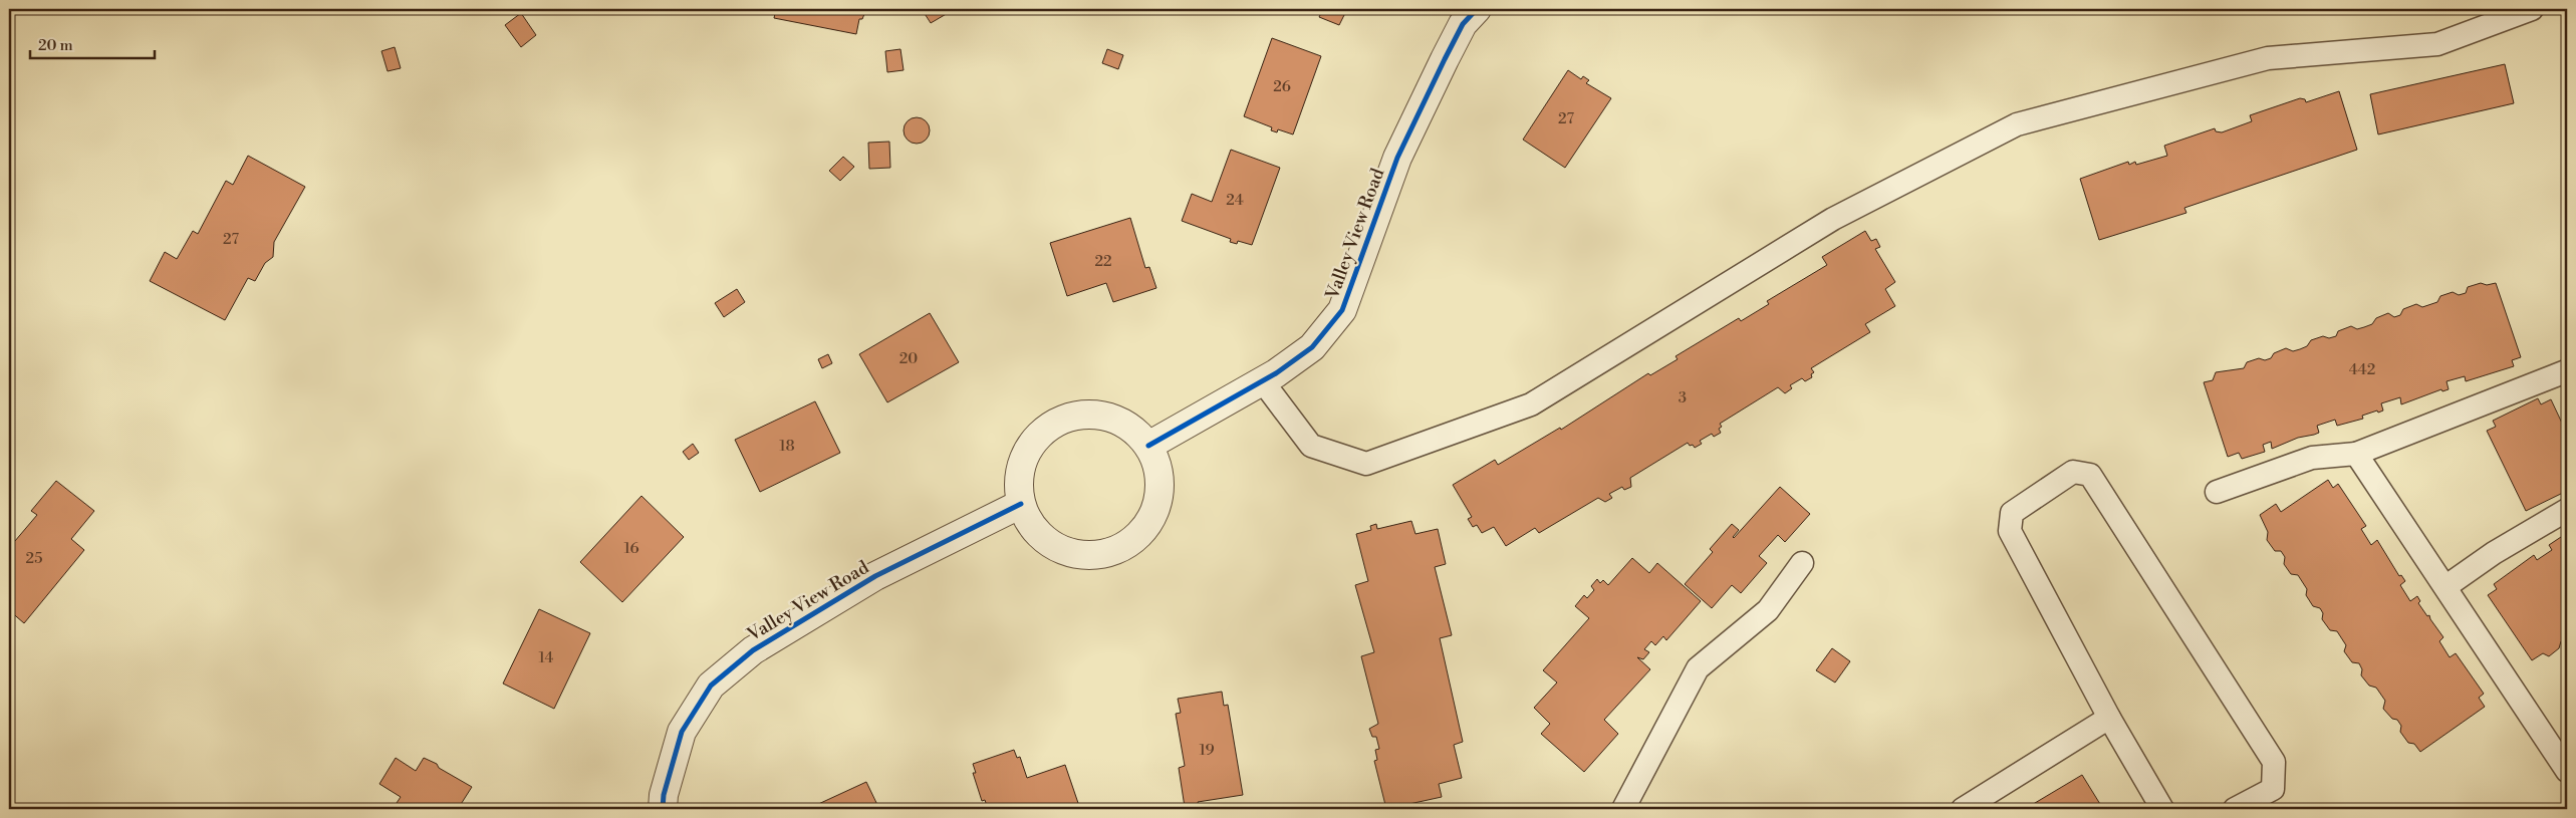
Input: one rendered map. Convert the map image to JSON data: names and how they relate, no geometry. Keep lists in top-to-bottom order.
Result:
{
  "streets": {
    "street": ["Valley View Road"]
  },
  "house_numbers": [
    "26",
    "27",
    "24",
    "27",
    "22",
    "20",
    "442",
    "3",
    "18",
    "16",
    "25",
    "14",
    "19"
  ],
  "scale_bar": "20 m"
}
